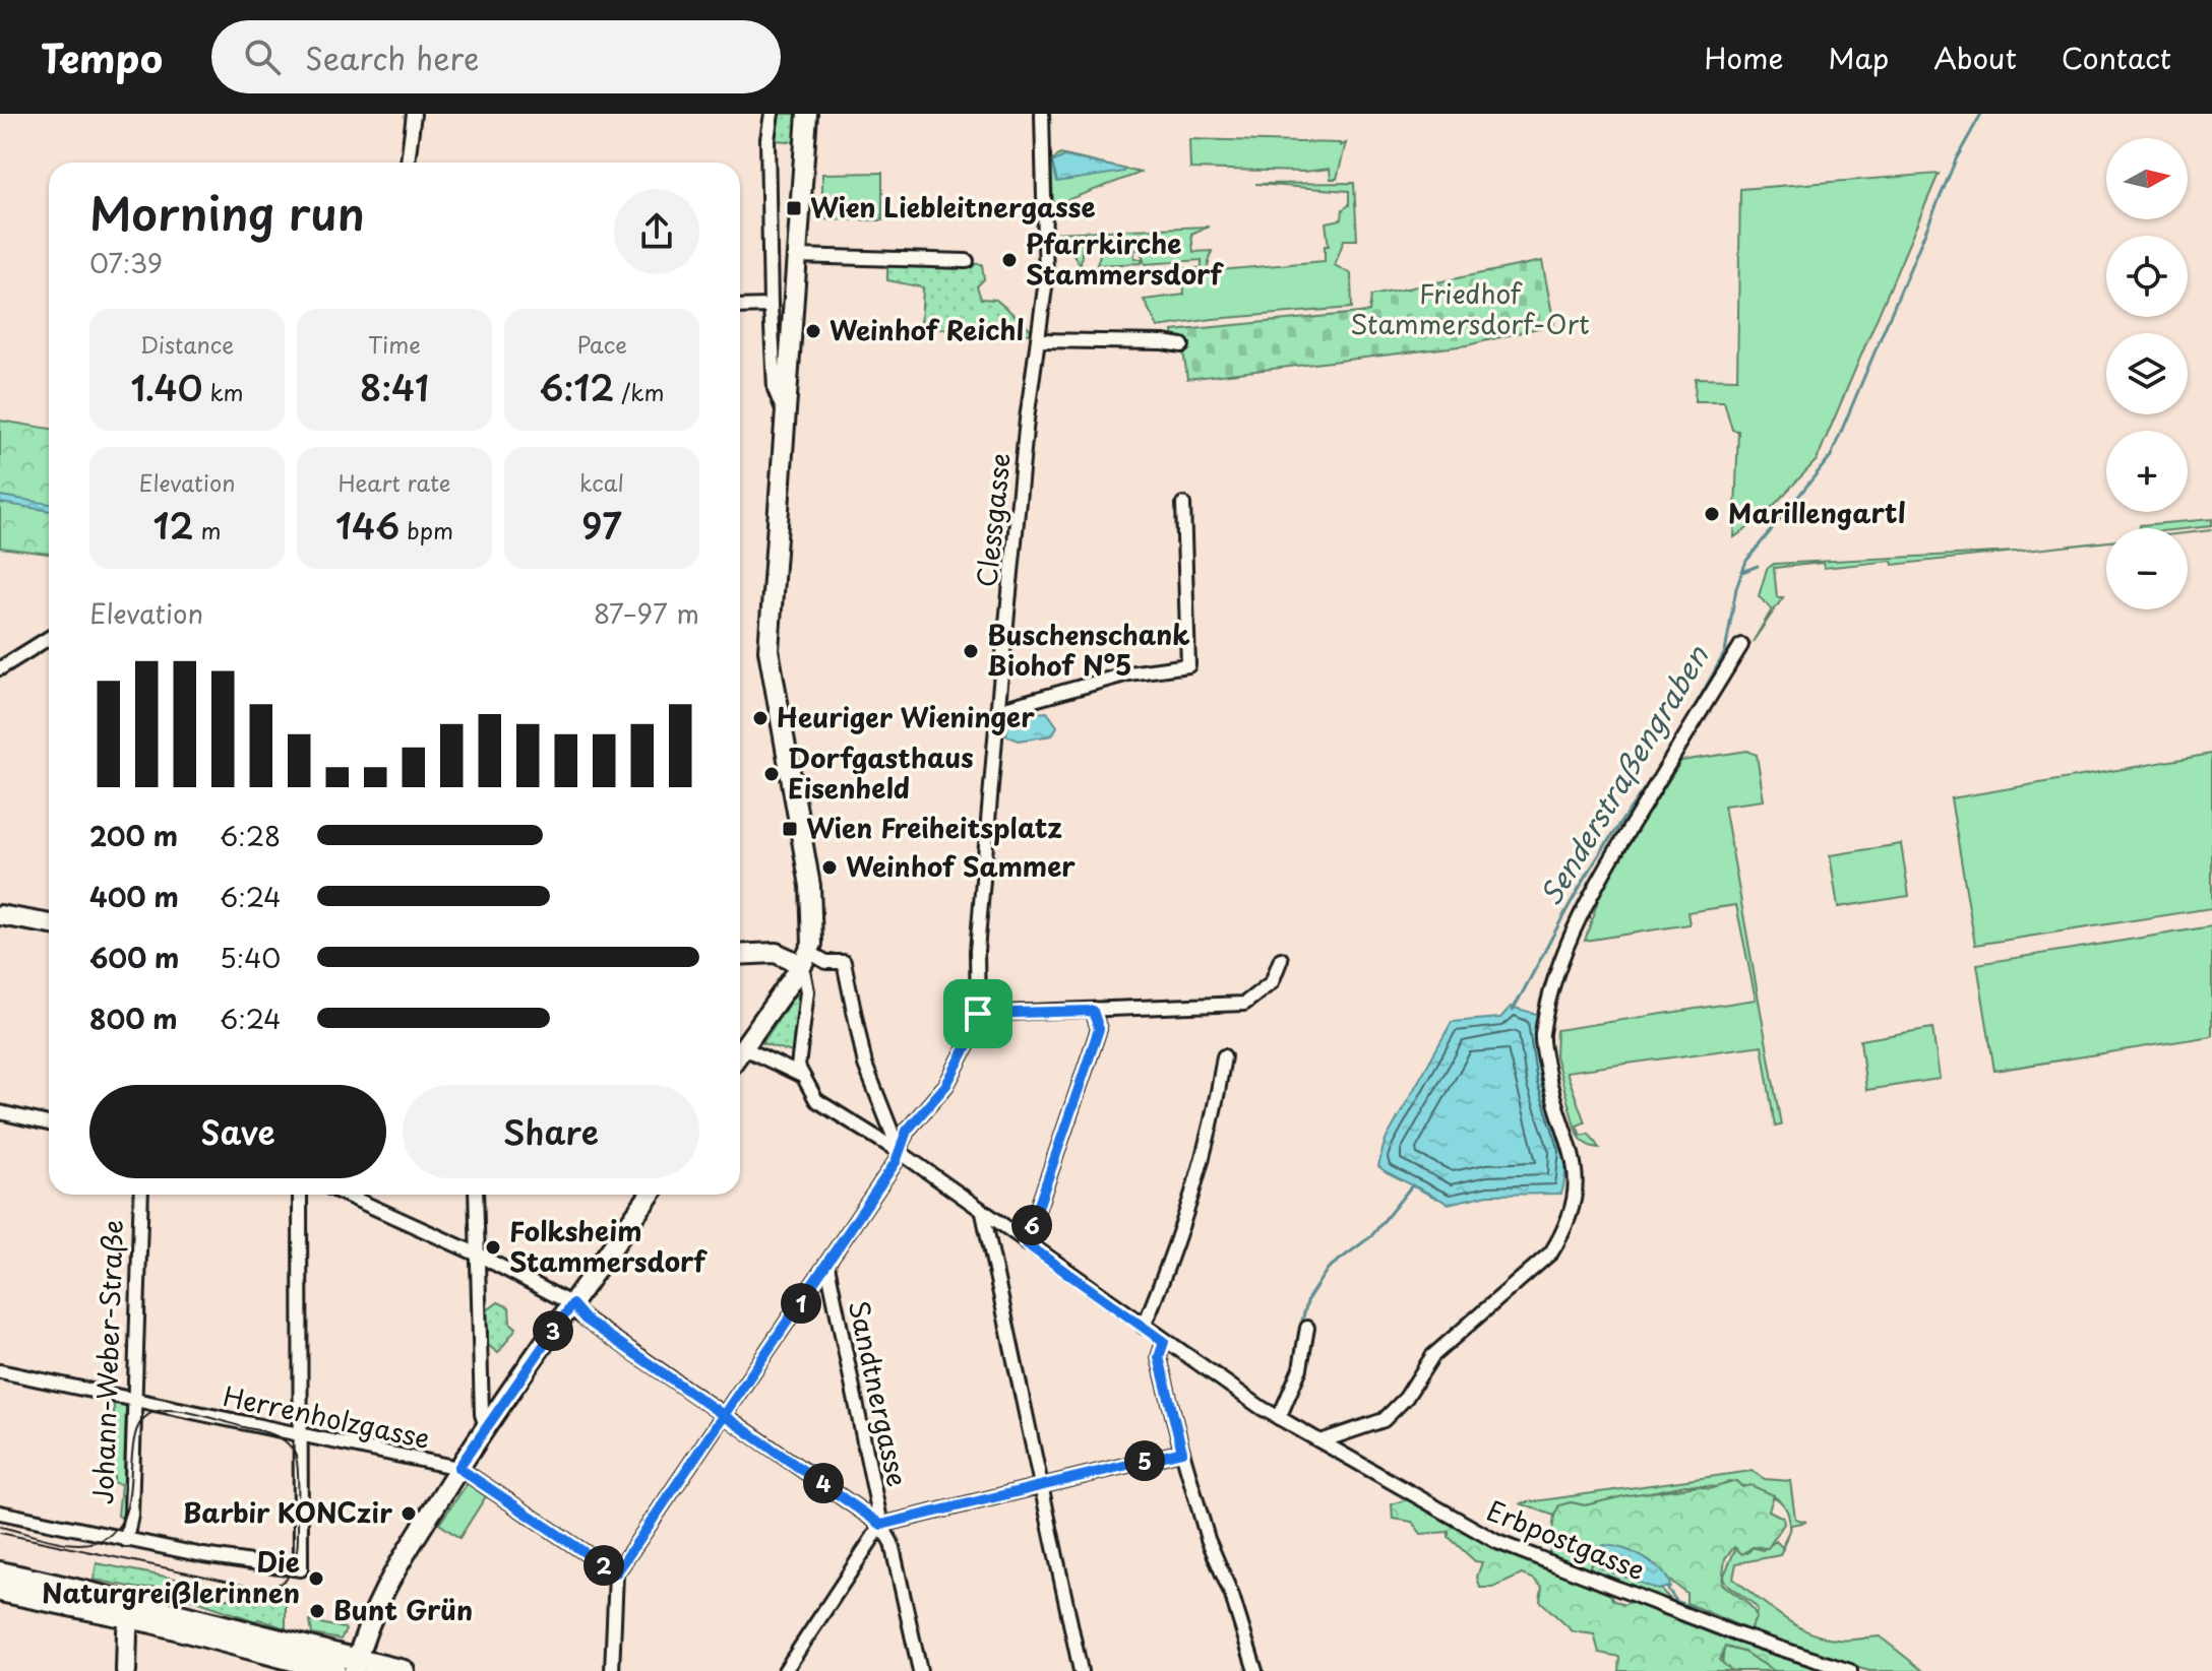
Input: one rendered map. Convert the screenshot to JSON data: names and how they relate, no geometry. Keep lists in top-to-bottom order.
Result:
{
  "streets": {
    "street": [
      "Clessgasse",
      "Johann-Weber-Straße",
      "Sandtnergasse",
      "Herrenholzgasse",
      "Erbpostgasse"
    ]
  },
  "crossings": [
    ["Clessgasse", "Sandtnergasse"],
    ["Clessgasse", "Herrenholzgasse"],
    ["Clessgasse", "Erbpostgasse"],
    ["Johann-Weber-Straße", "Herrenholzgasse"]
  ],
  "water": ["Senderstraßengraben"],
  "parks": ["Friedhof Stammersdorf-Ort"],
  "places": {
    "transit": ["Wien Liebleitnergasse", "Wien Freiheitsplatz"],
    "other": [
      "Pfarrkirche Stammersdorf",
      "Weinhof Reichl",
      "Marillengartl",
      "Buschenschank Biohof N°5",
      "Heuriger Wieninger",
      "Dorfgasthaus Eisenheld",
      "Weinhof Sammer",
      "Folksheim Stammersdorf",
      "Barbir KONCzir",
      "Die Naturgreißlerinnen",
      "Bunt Grün"
    ]
  },
  "north": "right",
  "page": {
    "header": "Tempo",
    "search": "Search here",
    "nav": [
      "Home",
      "Map",
      "About",
      "Contact"
    ],
    "map_buttons": ["+", "−"],
    "heading": ["Morning run", "07:39"],
    "stats": [
      ["Distance", "1.40 km"],
      ["Time", "8:41"],
      ["Pace", "6:12 /km"],
      ["Elevation", "12 m"],
      ["Heart rate", "146 bpm"],
      ["kcal", "97"]
    ],
    "chart": ["Elevation", "87–97 m"],
    "list": [
      {
        "name": "200 m",
        "note": "6:28"
      },
      {
        "name": "400 m",
        "note": "6:24"
      },
      {
        "name": "600 m",
        "note": "5:40"
      },
      {
        "name": "800 m",
        "note": "6:24"
      }
    ],
    "buttons": ["Save", "Share"],
    "pins": [
      "6",
      "1",
      "3",
      "5",
      "4",
      "2"
    ]
  }
}
